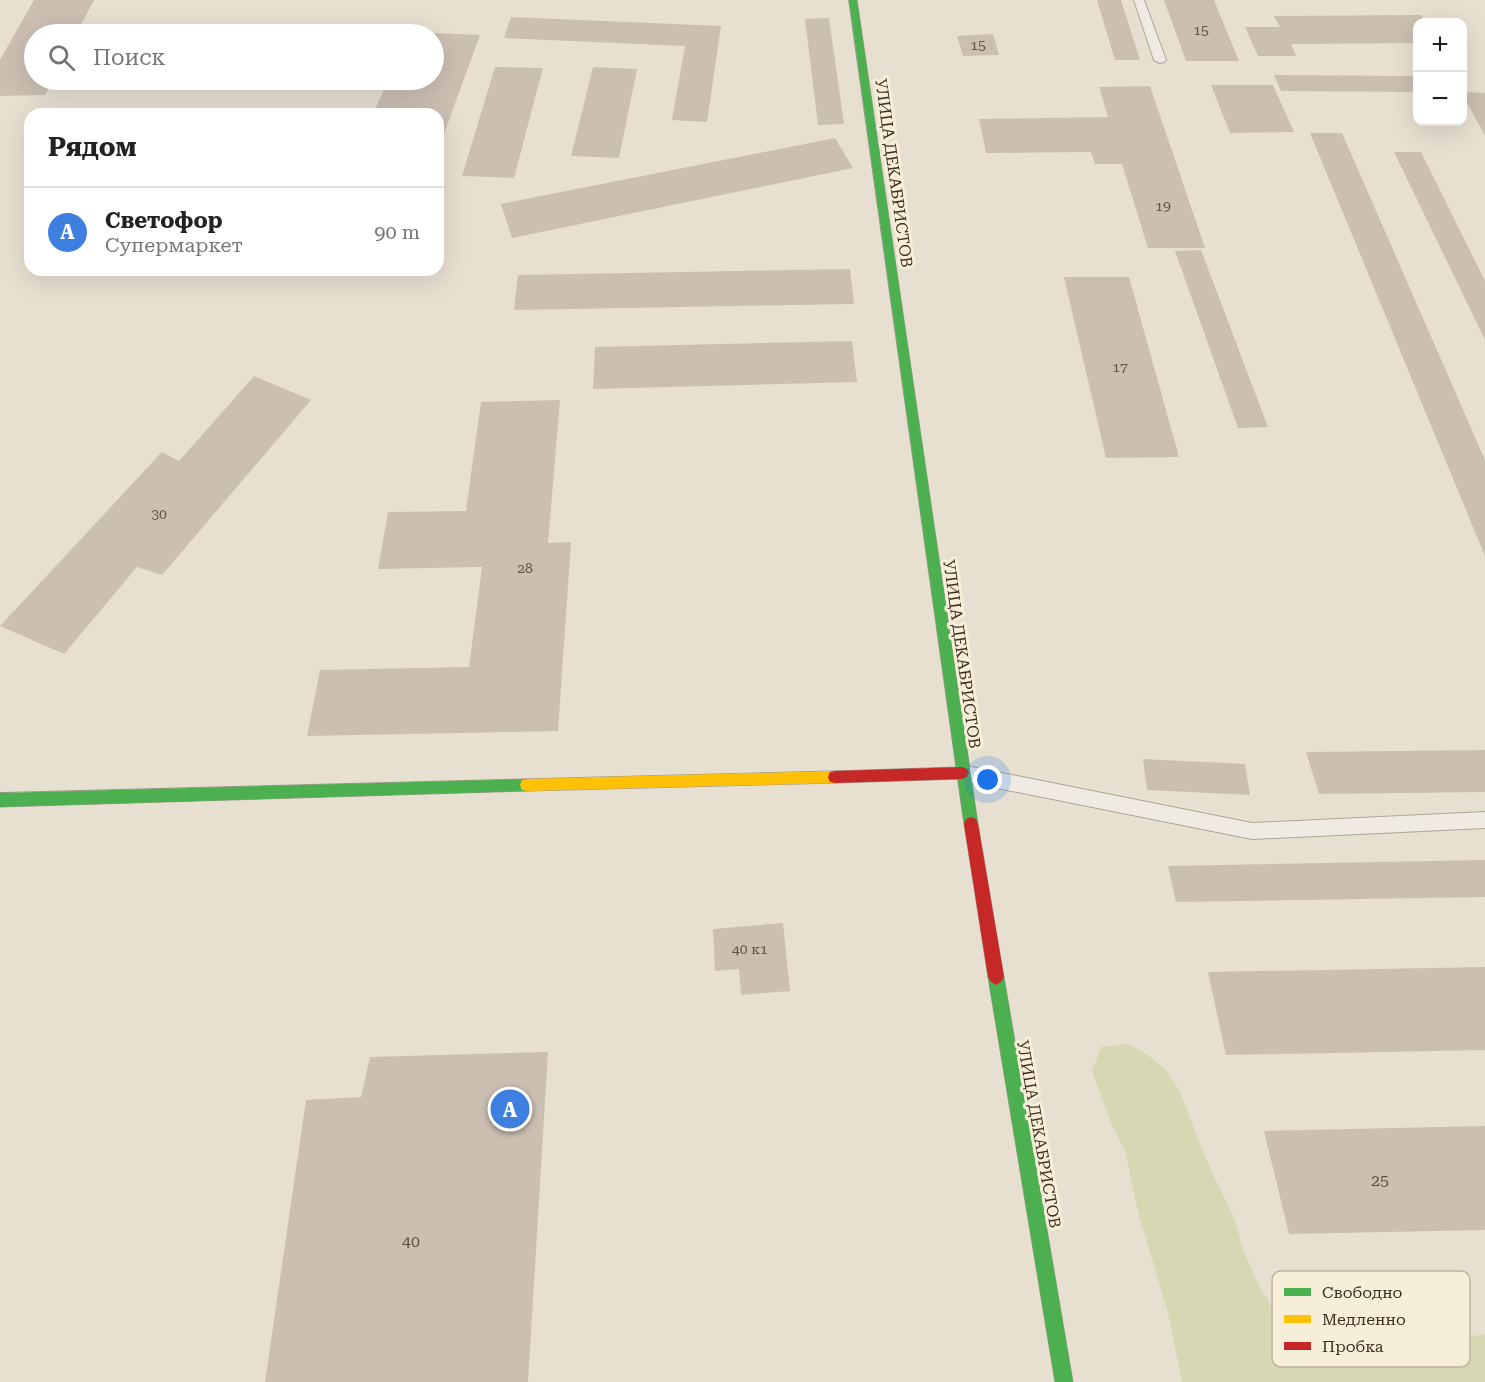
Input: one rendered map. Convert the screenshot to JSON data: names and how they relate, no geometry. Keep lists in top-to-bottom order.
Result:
{
  "streets": {
    "street": ["УЛИЦА ДЕКАБРИСТОВ"]
  },
  "house_numbers": [
    "15",
    "15",
    "19",
    "17",
    "30",
    "28",
    "40 к1",
    "25",
    "40"
  ],
  "legend": ["Свободно", "Медленно", "Пробка"],
  "page": {
    "map_buttons": ["+", "−"],
    "search": "Поиск",
    "heading": "Рядом",
    "list": [
      {
        "mark": "A",
        "name": "Светофор",
        "note": "Супермаркет",
        "value": "90 m"
      }
    ],
    "pins": "A"
  }
}
